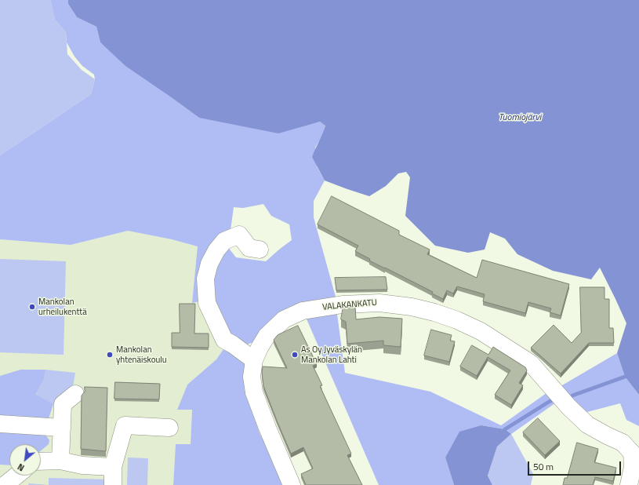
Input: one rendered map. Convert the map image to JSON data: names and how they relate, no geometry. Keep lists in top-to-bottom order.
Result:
{
  "streets": {
    "street": ["VALAKANKATU"]
  },
  "water": ["Tuomiojärvi"],
  "places": ["Mankolan urheilukenttä", "Mankolan yhtenäiskoulu", "As Oy Jyväskylän Mankolan Lahti"],
  "scale_bar": "50 m",
  "north": "bottom left"
}
